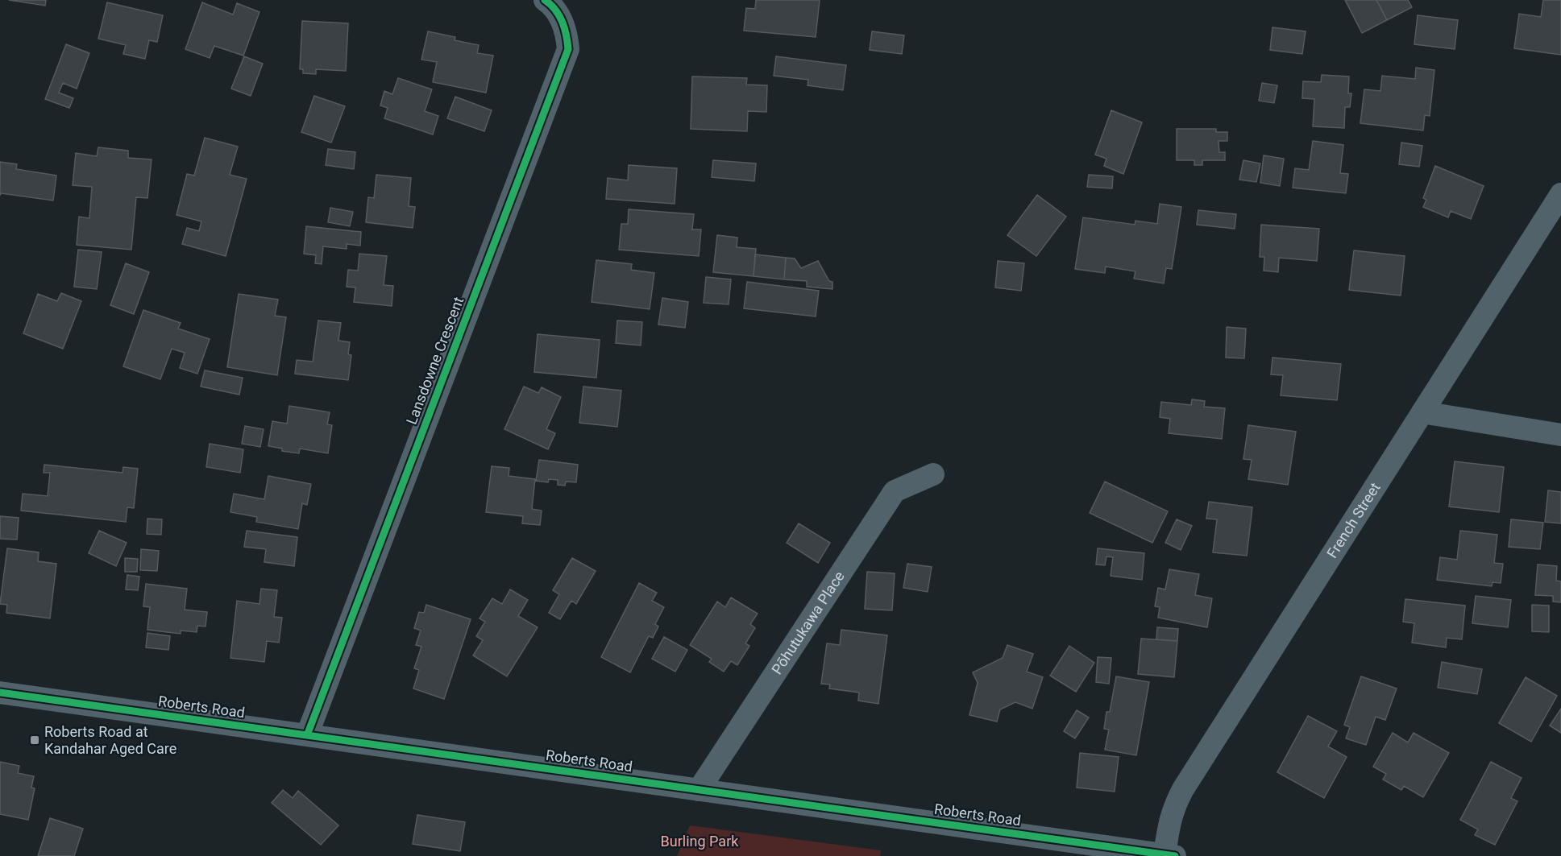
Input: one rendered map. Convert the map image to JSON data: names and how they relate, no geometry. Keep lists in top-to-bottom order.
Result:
{
  "streets": {
    "street": [
      "Lansdowne Crescent",
      "French Street",
      "Pōhutukawa Place",
      "Roberts Road"
    ]
  },
  "crossings": [
    ["Lansdowne Crescent", "Roberts Road"],
    ["French Street", "Roberts Road"],
    ["Pōhutukawa Place", "Roberts Road"]
  ],
  "parks": ["Burling Park"],
  "places": {
    "transit": ["Roberts Road at Kandahar Aged Care"]
  }
}
